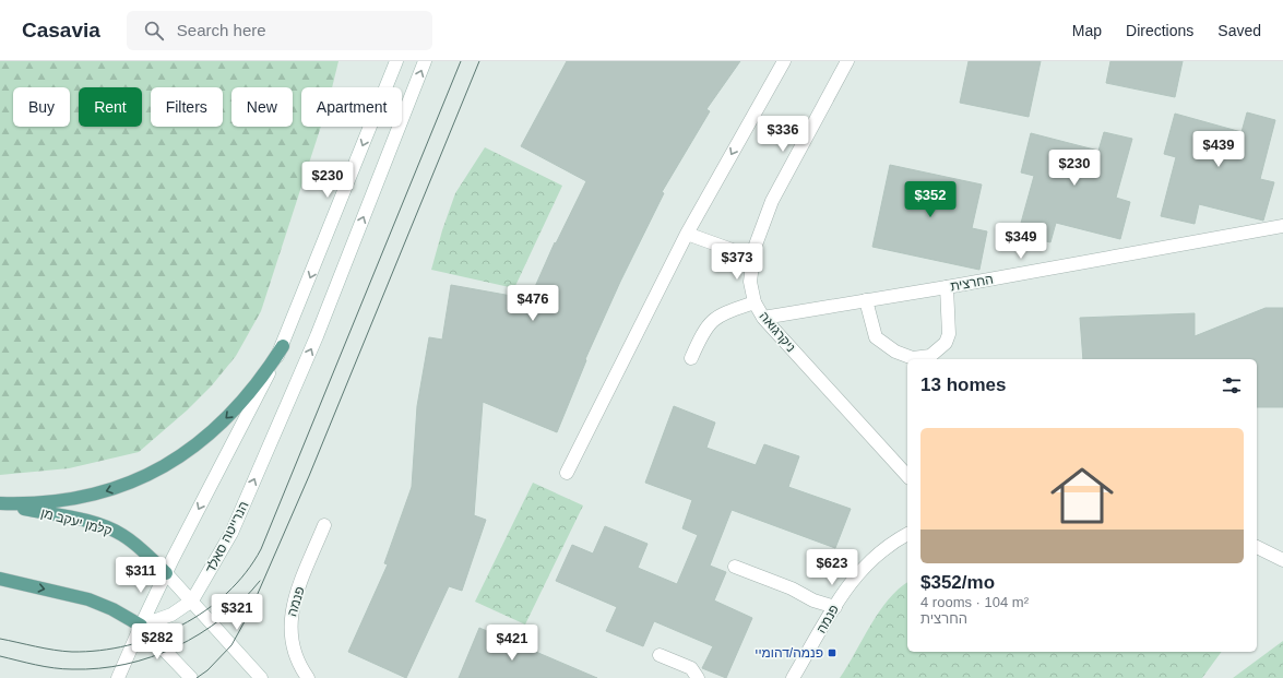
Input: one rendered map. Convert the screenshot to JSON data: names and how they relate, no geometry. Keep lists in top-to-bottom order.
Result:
{
  "streets": {
    "main road": [
      "החרצית",
      "ניקרגואה",
      "קלמן יעקב מן",
      "הנרייטה סאלד",
      "פנמה"
    ]
  },
  "crossings": [
    ["החרצית", "ניקרגואה"]
  ],
  "places": {
    "transit": ["פנמה/דהומיי"]
  },
  "page": {
    "header": "Casavia",
    "search": "Search here",
    "nav": ["Map", "Directions", "Saved"],
    "chip": [
      "Buy",
      "Rent",
      "Filters",
      "New",
      "Apartment"
    ],
    "price": [
      "$336",
      "$439",
      "$230",
      "$230",
      "$352",
      "$349",
      "$373",
      "$476",
      "$623",
      "$311",
      "$321",
      "$282",
      "$421"
    ],
    "heading": "13 homes",
    "list": [
      {
        "name": "$352/mo",
        "note": "4 rooms · 104 m² · החרצית"
      }
    ]
  }
}
